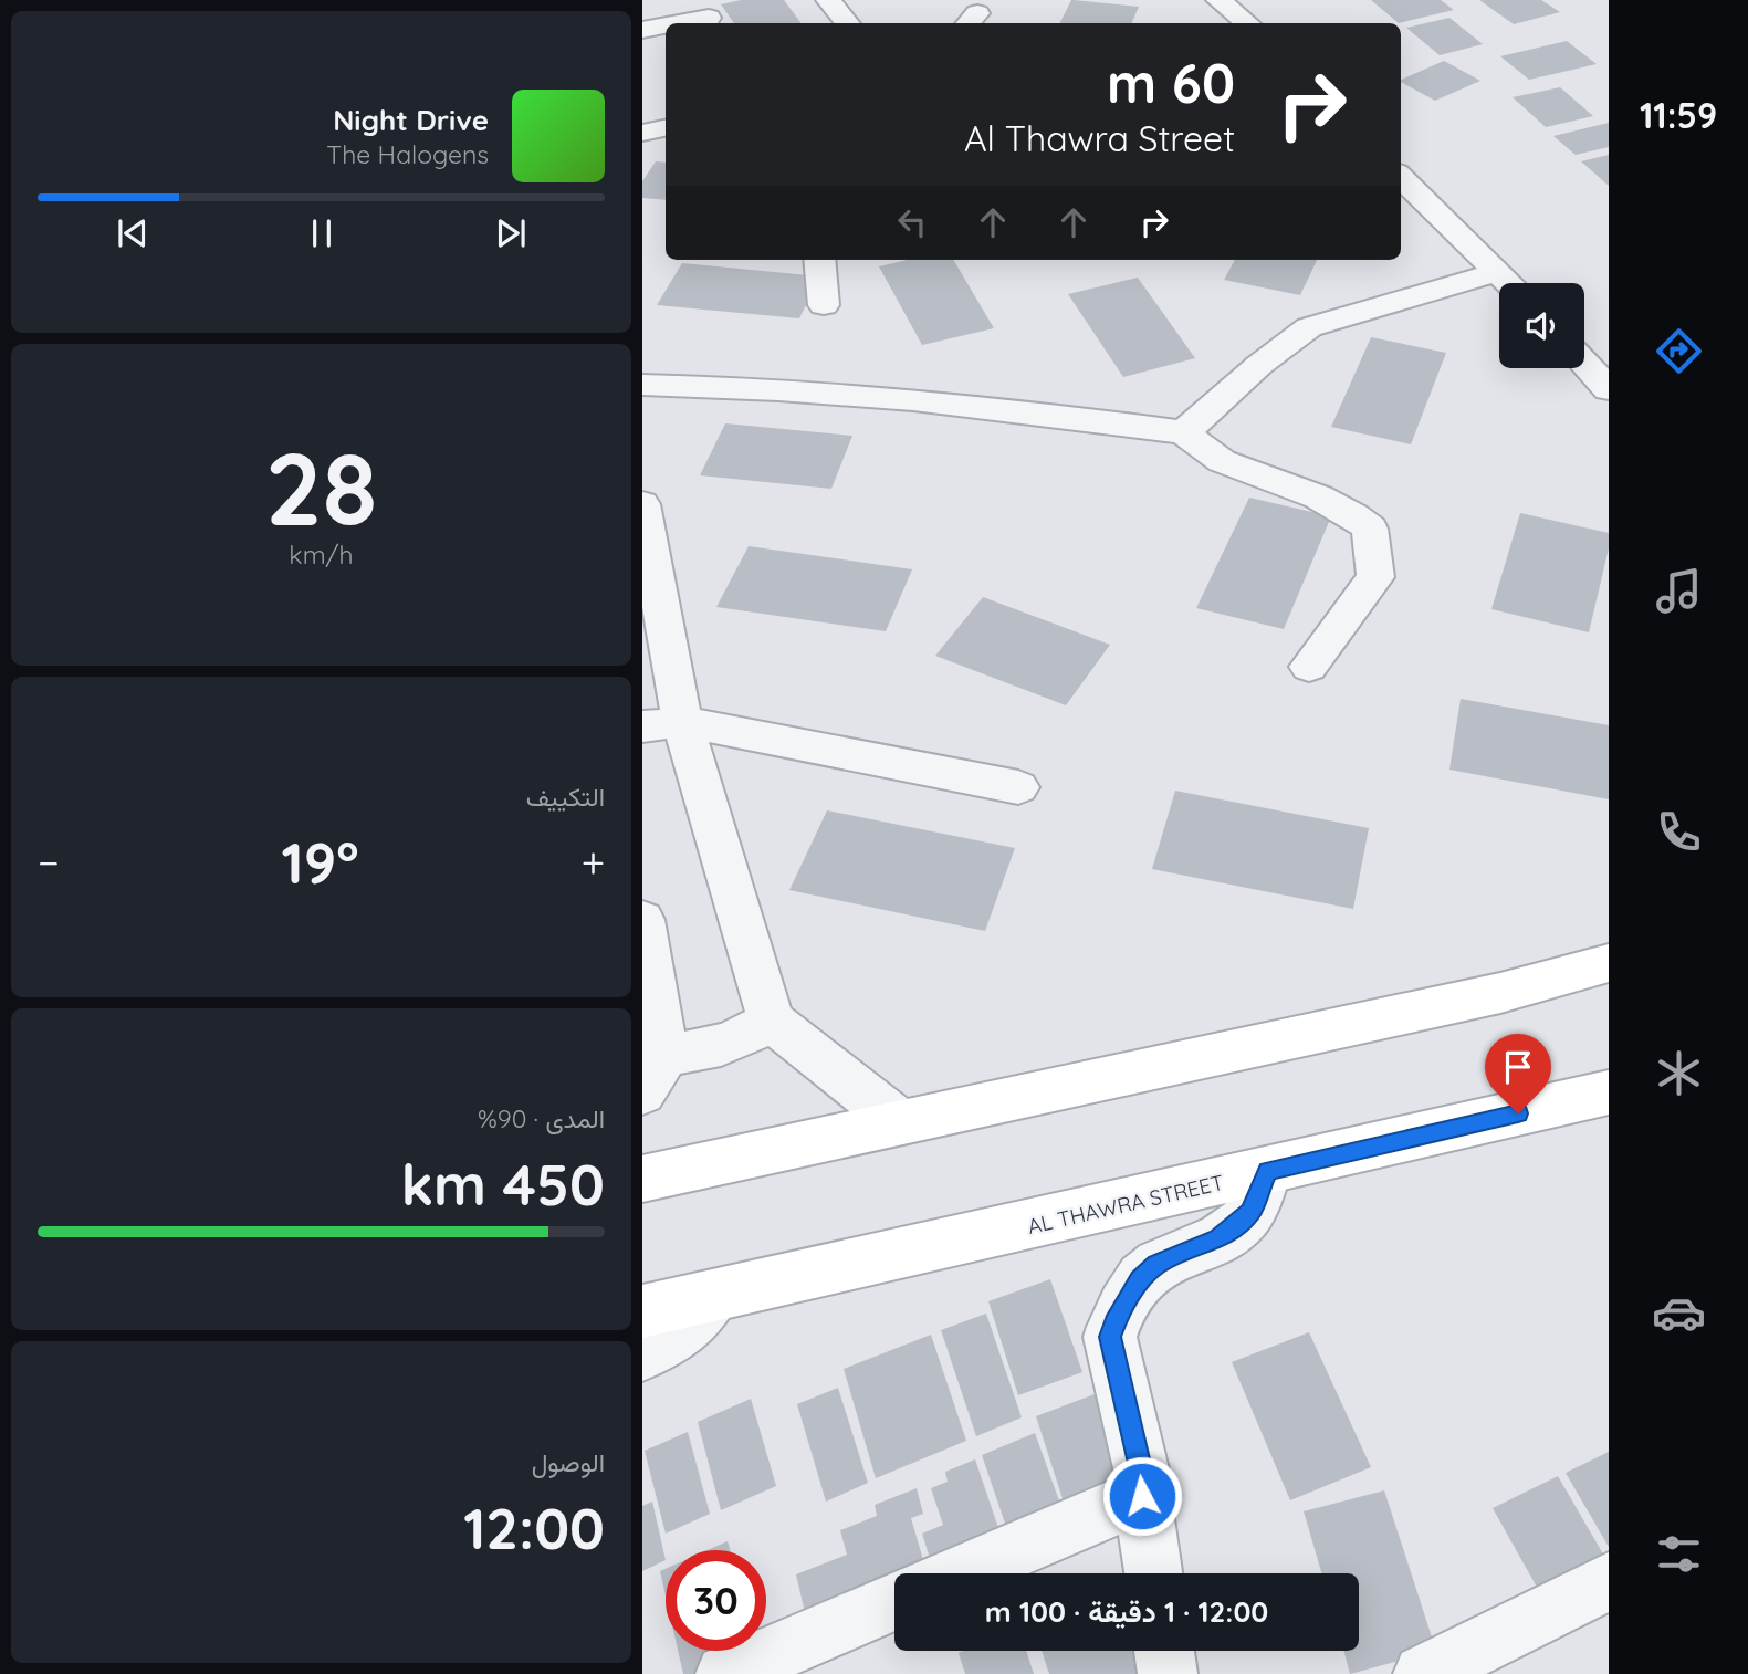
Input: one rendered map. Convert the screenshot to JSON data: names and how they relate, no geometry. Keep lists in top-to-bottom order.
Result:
{
  "streets": {
    "main road": ["AL THAWRA STREET"]
  },
  "page": {
    "tabs": "11:59",
    "turn": ["60 m", "Al Thawra Street"],
    "song": ["Night Drive", "The Halogens"],
    "tile": [
      ["28", "km/h"],
      "التكييف",
      ["المدى · 90%", "450 km"],
      ["الوصول", "12:00"]
    ],
    "heat": ["−", "19°", "+"],
    "limit": "30",
    "trip": "12:00 · 1 دقيقة · 100 m"
  }
}
